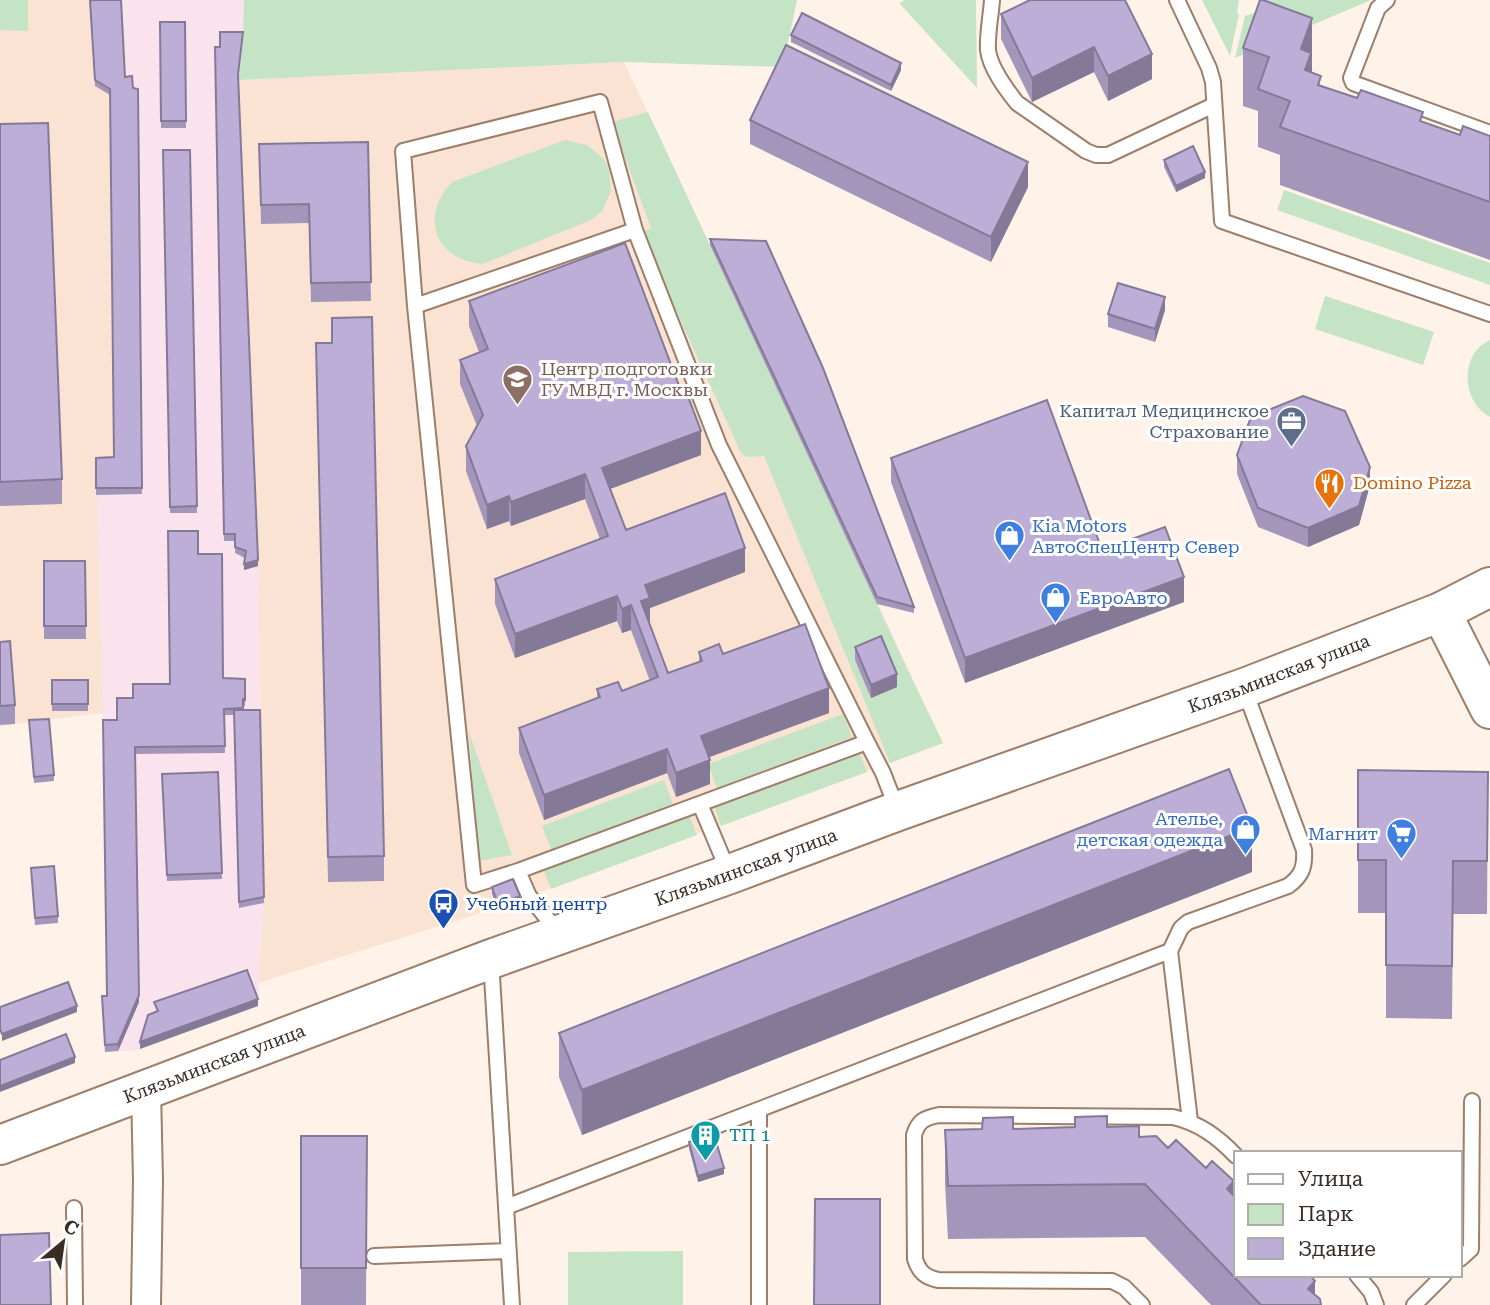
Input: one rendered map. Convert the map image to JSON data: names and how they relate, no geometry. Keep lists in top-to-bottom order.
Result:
{
  "streets": {
    "street": ["Клязьминская улица"]
  },
  "places": {
    "school or university": ["Центр подготовки ГУ МВД г. Москвы"],
    "office": ["Капитал Медицинское Страхование"],
    "restaurant": ["Domino Pizza"],
    "shop": ["Kia Motors АвтоСпецЦентр Север", "ЕвроАвто", "Ателье, детская одежда"],
    "supermarket": ["Магнит"],
    "bus stop": ["Учебный центр"],
    "building": ["ТП 1"]
  },
  "legend": ["Улица", "Парк", "Здание"],
  "north": "top right"
}
